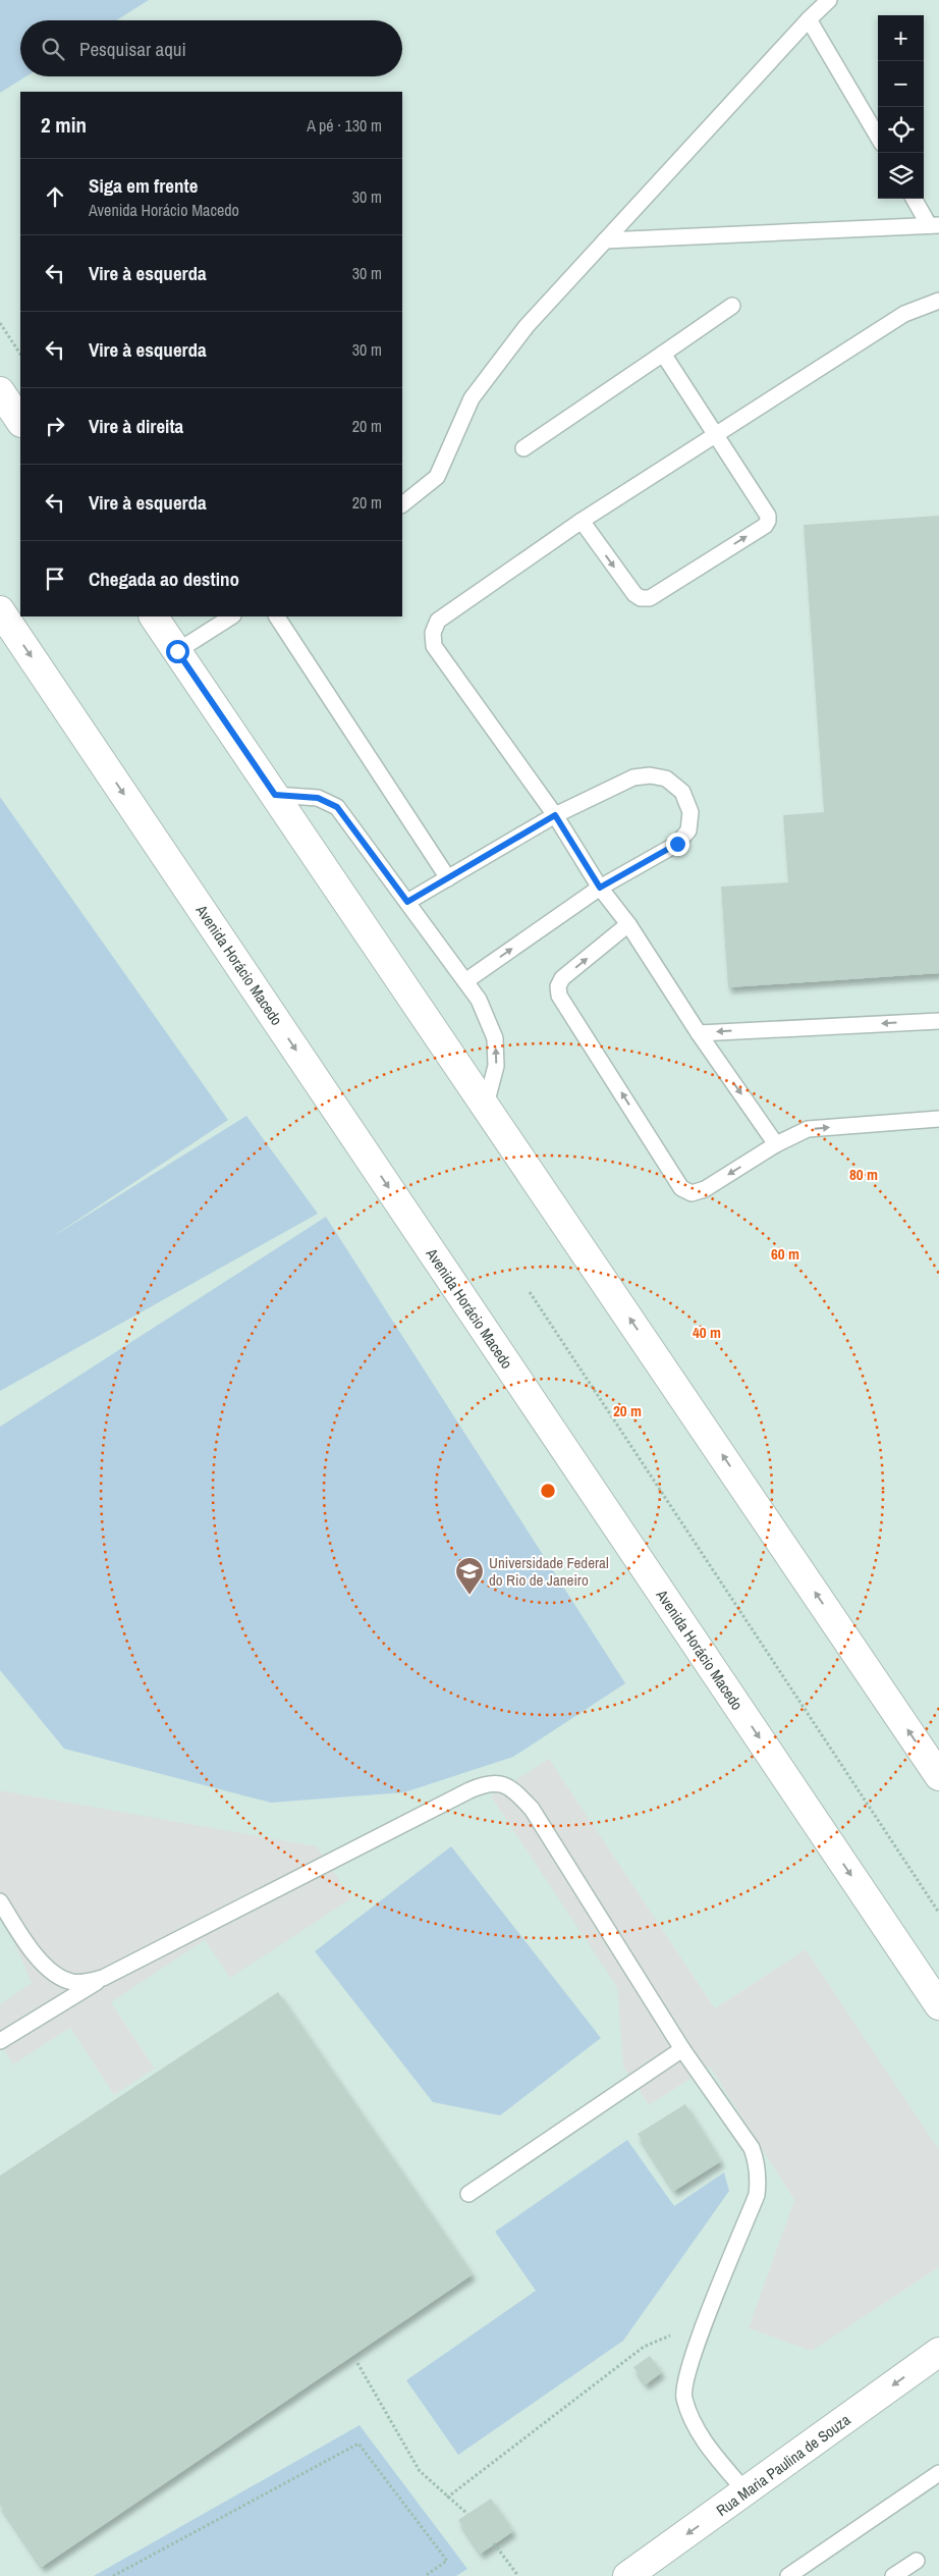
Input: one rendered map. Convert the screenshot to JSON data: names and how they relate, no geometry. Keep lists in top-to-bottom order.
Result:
{
  "streets": {
    "street": ["Avenida Horácio Macedo", "Rua Maria Paulina de Souza"]
  },
  "one_way": ["Rua Maria Paulina de Souza"],
  "places": {
    "school or university": ["Universidade Federal do Rio de Janeiro"]
  },
  "page": {
    "map_buttons": ["+", "−"],
    "search": "Pesquisar aqui",
    "heading": ["2 min", "A pé · 130 m"],
    "list": [
      ["Siga em frente", "Avenida Horácio Macedo", "30 m"],
      ["Vire à esquerda", "30 m"],
      ["Vire à esquerda", "30 m"],
      ["Vire à direita", "20 m"],
      ["Vire à esquerda", "20 m"],
      "Chegada ao destino"
    ]
  },
  "rings": [
    "80 m",
    "60 m",
    "40 m",
    "20 m"
  ]
}
